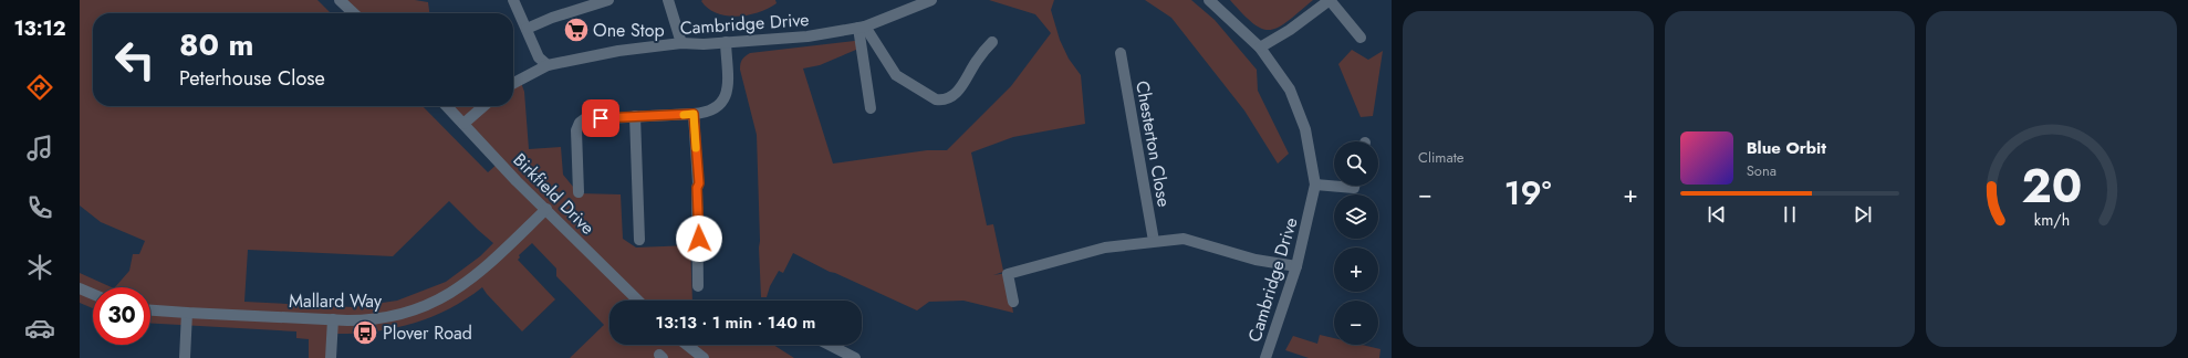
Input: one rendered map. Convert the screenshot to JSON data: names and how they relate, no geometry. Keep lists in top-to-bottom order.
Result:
{
  "streets": {
    "street": [
      "Cambridge Drive",
      "Chesterton Close",
      "Birkfield Drive",
      "Mallard Way"
    ]
  },
  "crossings": [
    ["Birkfield Drive", "Mallard Way"]
  ],
  "places": {
    "supermarket": ["One Stop"],
    "bus stop": ["Plover Road"]
  },
  "page": {
    "tabs": "13:12",
    "tile": "Climate",
    "turn": ["80 m", "Peterhouse Close"],
    "song": ["Blue Orbit", "Sona"],
    "map_buttons": ["+", "−"],
    "heat": ["−", "19°", "+"],
    "limit": "30",
    "trip": "13:13 · 1 min · 140 m",
    "gauge": ["20", "km/h"]
  }
}
